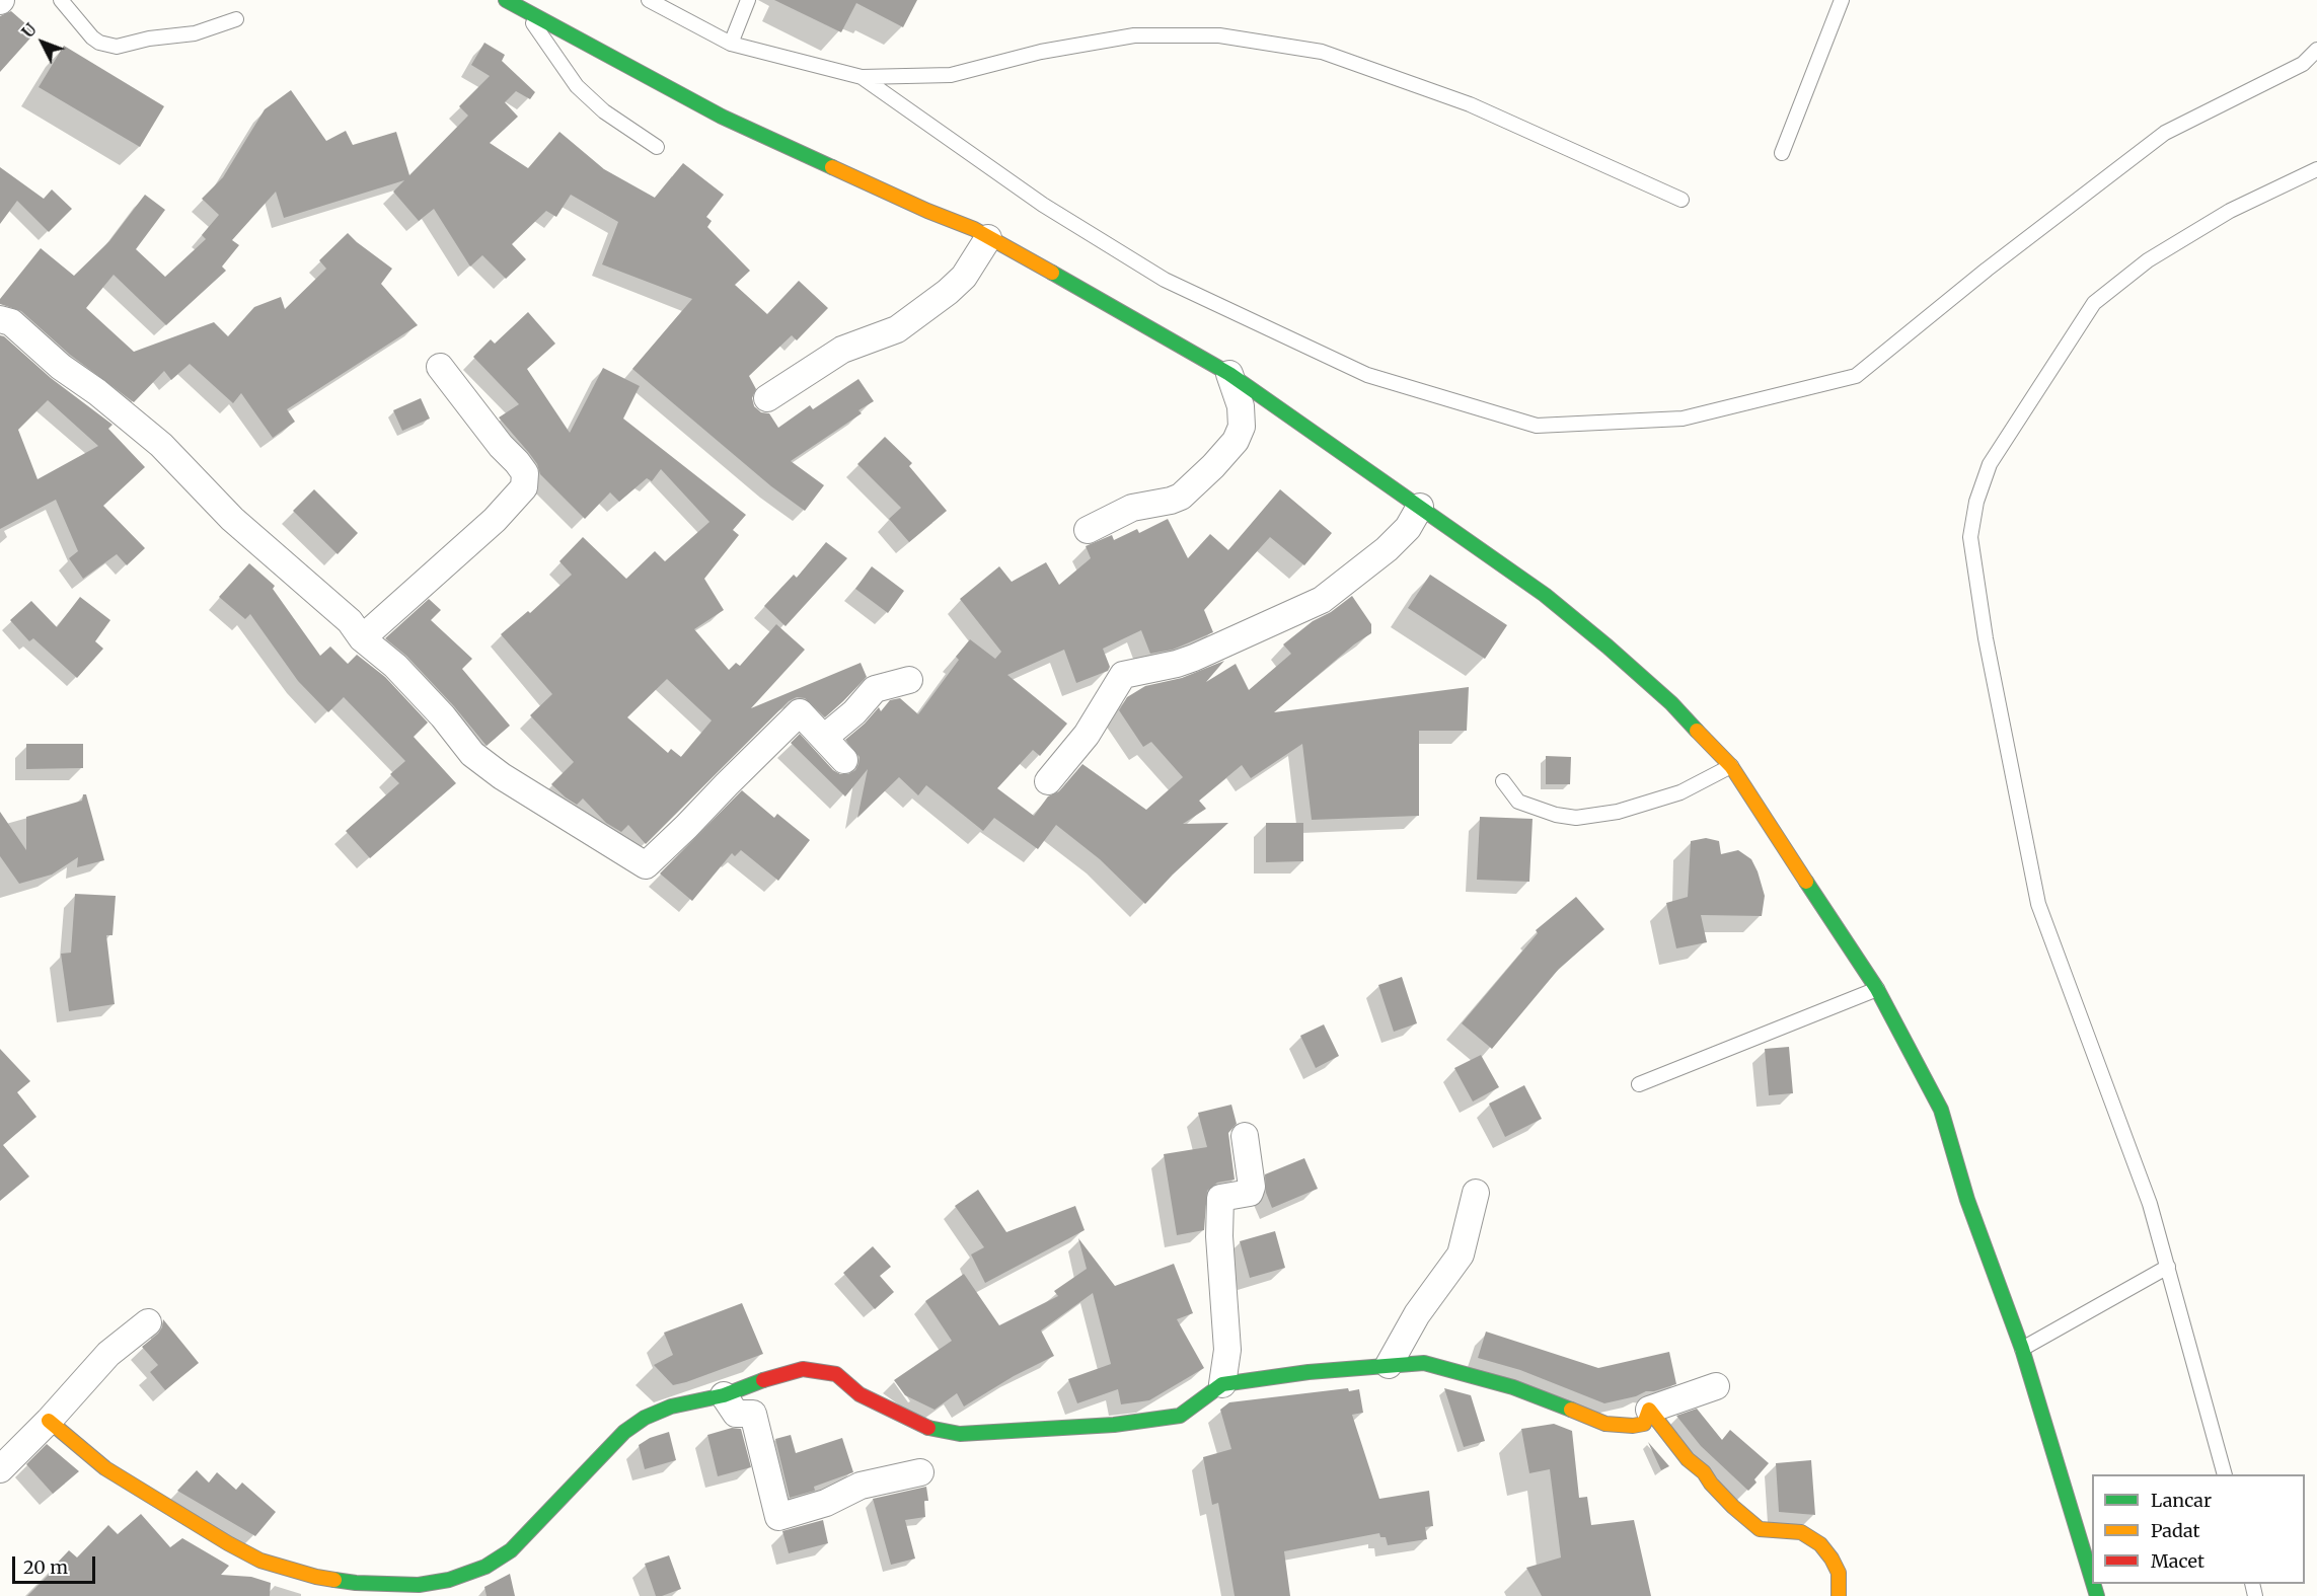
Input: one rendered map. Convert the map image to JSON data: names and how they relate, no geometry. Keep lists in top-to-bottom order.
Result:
{
  "legend": ["Lancar", "Padat", "Macet"],
  "scale_bar": "20 m",
  "north": "top left"
}
